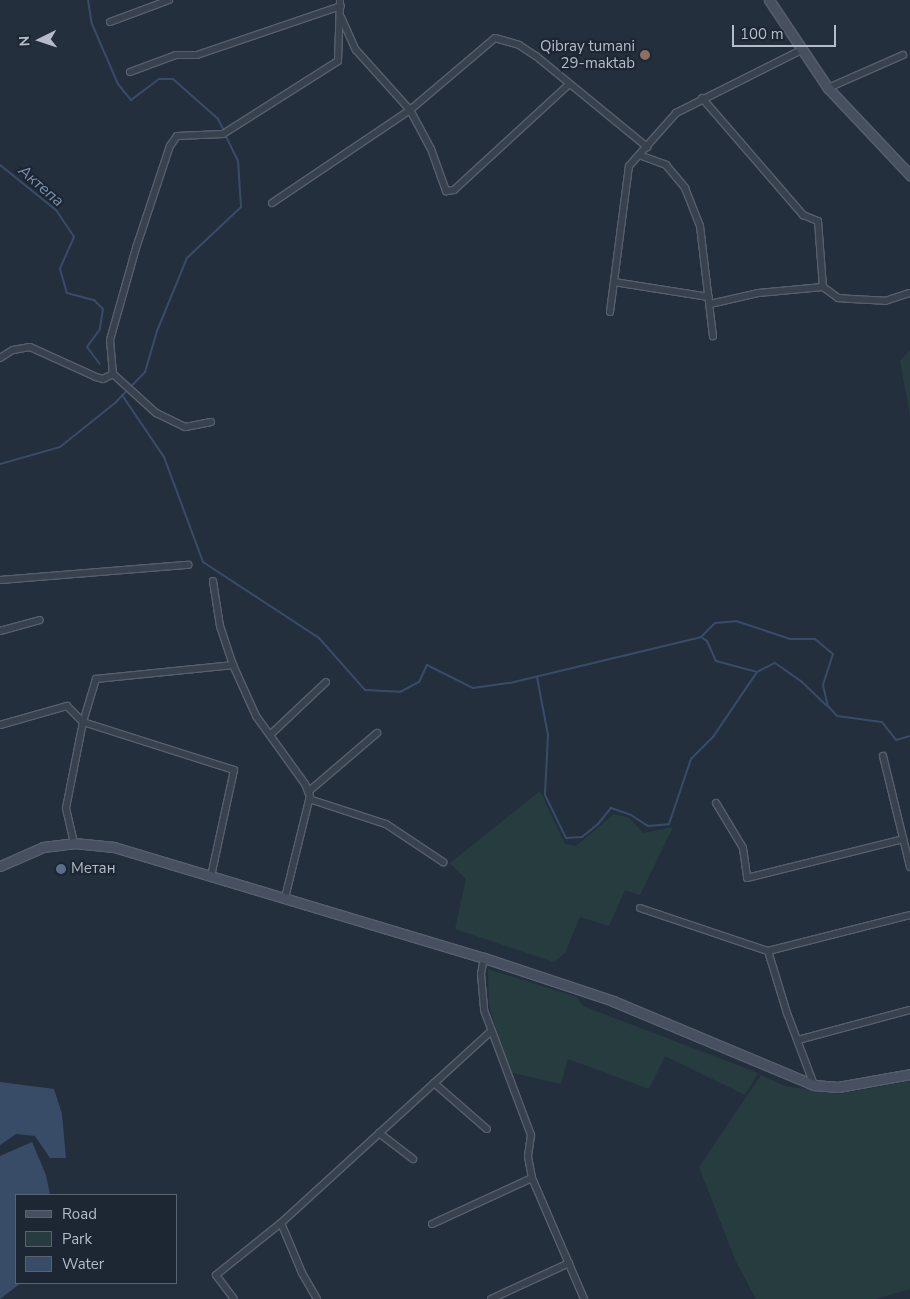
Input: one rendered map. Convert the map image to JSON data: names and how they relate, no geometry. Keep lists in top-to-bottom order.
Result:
{
  "water": ["Актепа"],
  "places": ["Qibray tumani 29-maktab", "Метан"],
  "legend": ["Road", "Park", "Water"],
  "scale_bar": "100 m",
  "north": "left"
}
